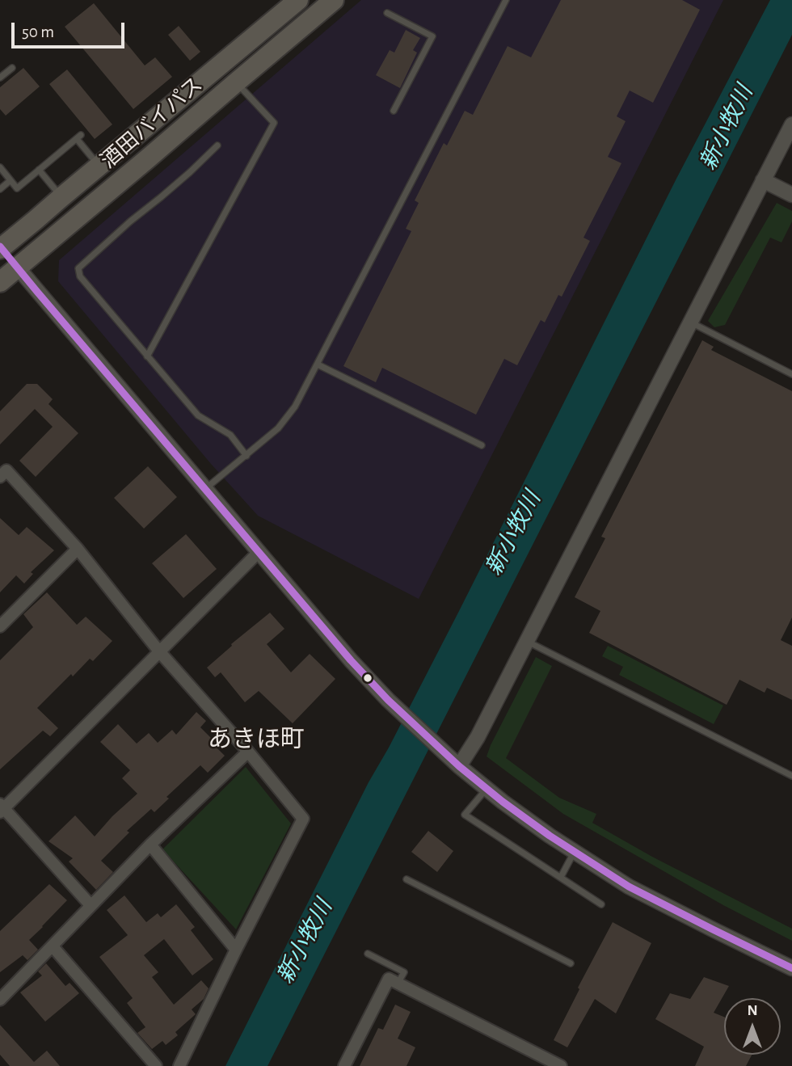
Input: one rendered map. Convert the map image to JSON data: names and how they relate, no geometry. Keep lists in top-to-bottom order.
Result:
{
  "streets": {
    "highway": ["酒田バイパス"]
  },
  "districts": ["あきほ町"],
  "water": ["新小牧川"],
  "scale_bar": "50 m",
  "north": "top"
}
